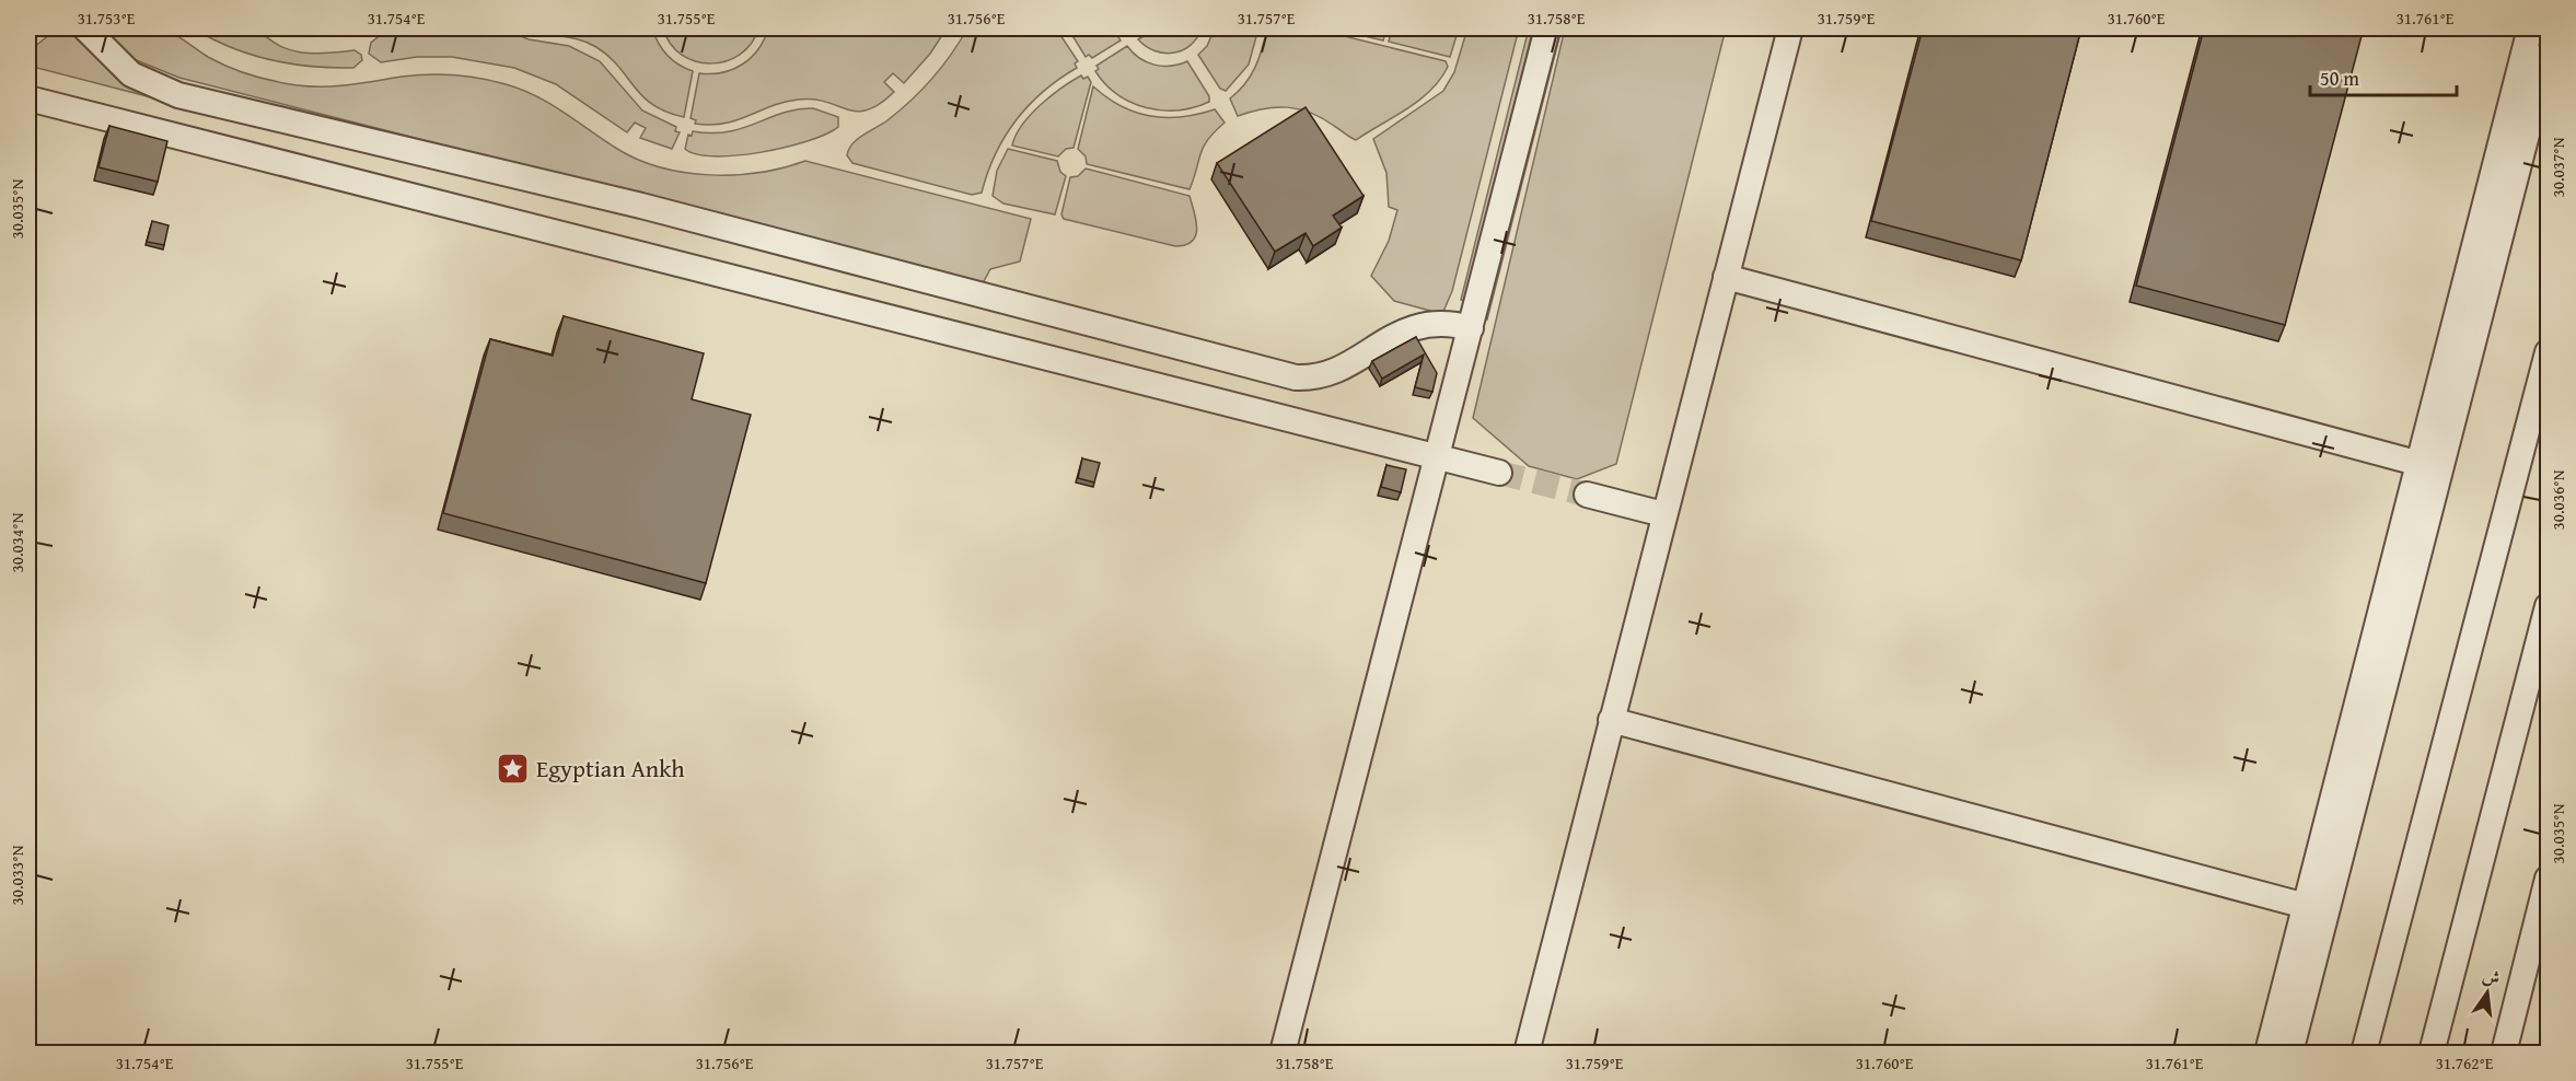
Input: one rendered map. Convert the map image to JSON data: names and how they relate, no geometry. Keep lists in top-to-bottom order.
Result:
{
  "places": {
    "place": ["Egyptian Ankh"]
  },
  "scale_bar": "50 m",
  "north": "top",
  "coordinates": [
    "31.753°E",
    "31.754°E",
    "31.755°E",
    "31.756°E",
    "31.757°E",
    "31.758°E",
    "31.759°E",
    "31.760°E",
    "31.761°E",
    "30.037°N",
    "30.035°N",
    "30.036°N",
    "30.034°N",
    "30.033°N",
    "31.762°E"
  ]
}
